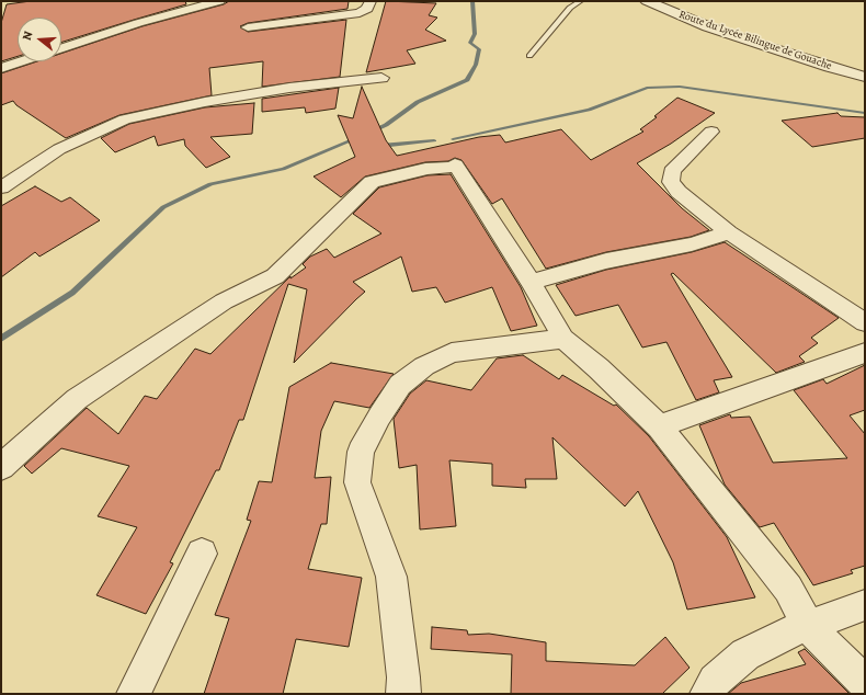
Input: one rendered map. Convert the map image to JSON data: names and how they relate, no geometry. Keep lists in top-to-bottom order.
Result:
{
  "streets": {
    "street": ["Route du Lycée Bilingue de Gouache"]
  },
  "north": "left"
}
